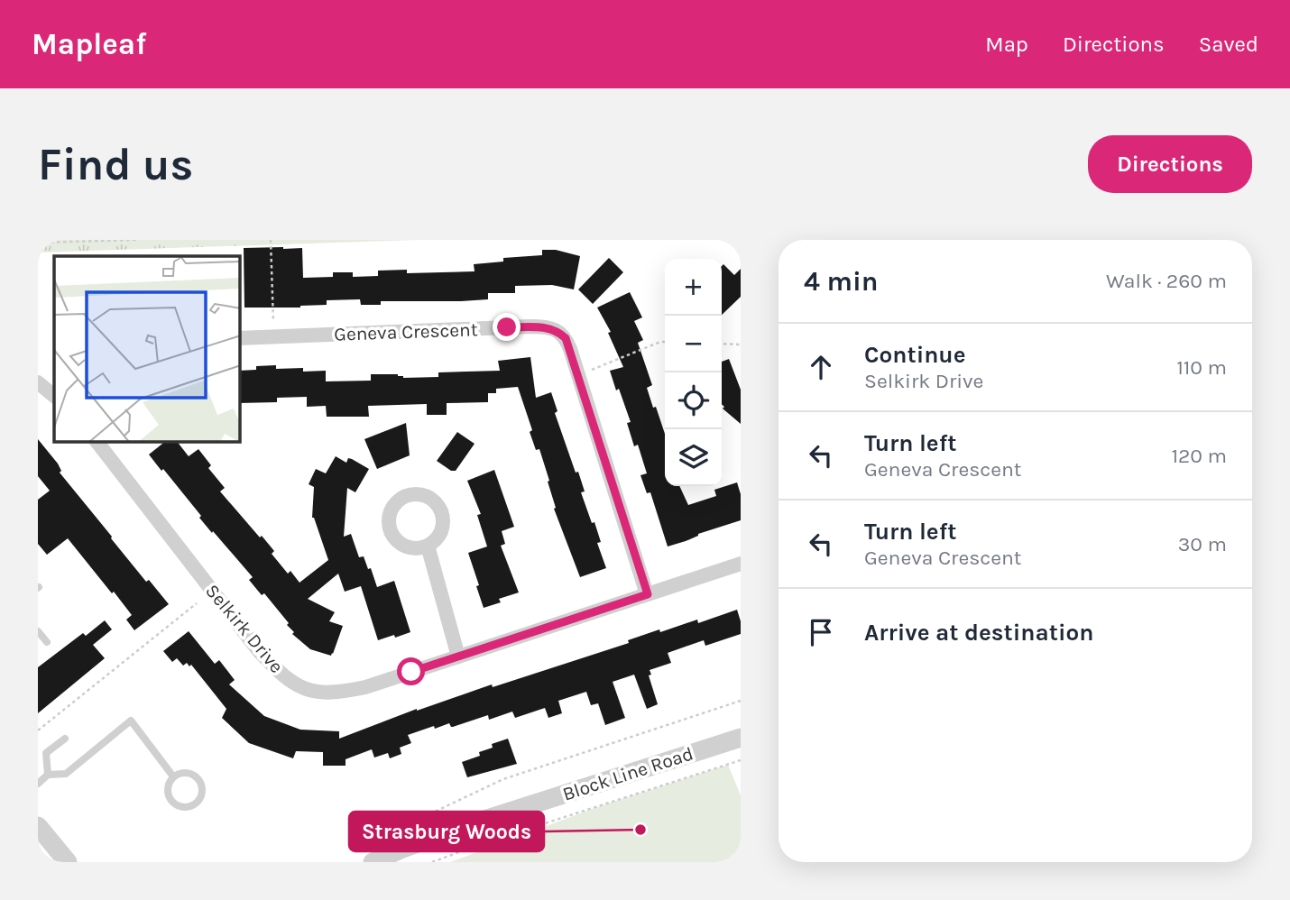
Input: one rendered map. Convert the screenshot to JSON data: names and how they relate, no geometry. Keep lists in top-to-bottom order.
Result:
{
  "streets": {
    "street": ["Geneva Crescent", "Selkirk Drive", "Block Line Road"]
  },
  "crossings": [
    ["Geneva Crescent", "Selkirk Drive"]
  ],
  "places": ["Strasburg Woods"],
  "page": {
    "header": "Mapleaf",
    "nav": ["Map", "Directions", "Saved"],
    "buttons": "Directions",
    "title": "Find us",
    "heading": ["4 min", "Walk · 260 m"],
    "map_buttons": ["+", "−"],
    "list": [
      ["Continue", "Selkirk Drive", "110 m"],
      ["Turn left", "Geneva Crescent", "120 m"],
      ["Turn left", "Geneva Crescent", "30 m"],
      "Arrive at destination"
    ]
  }
}
